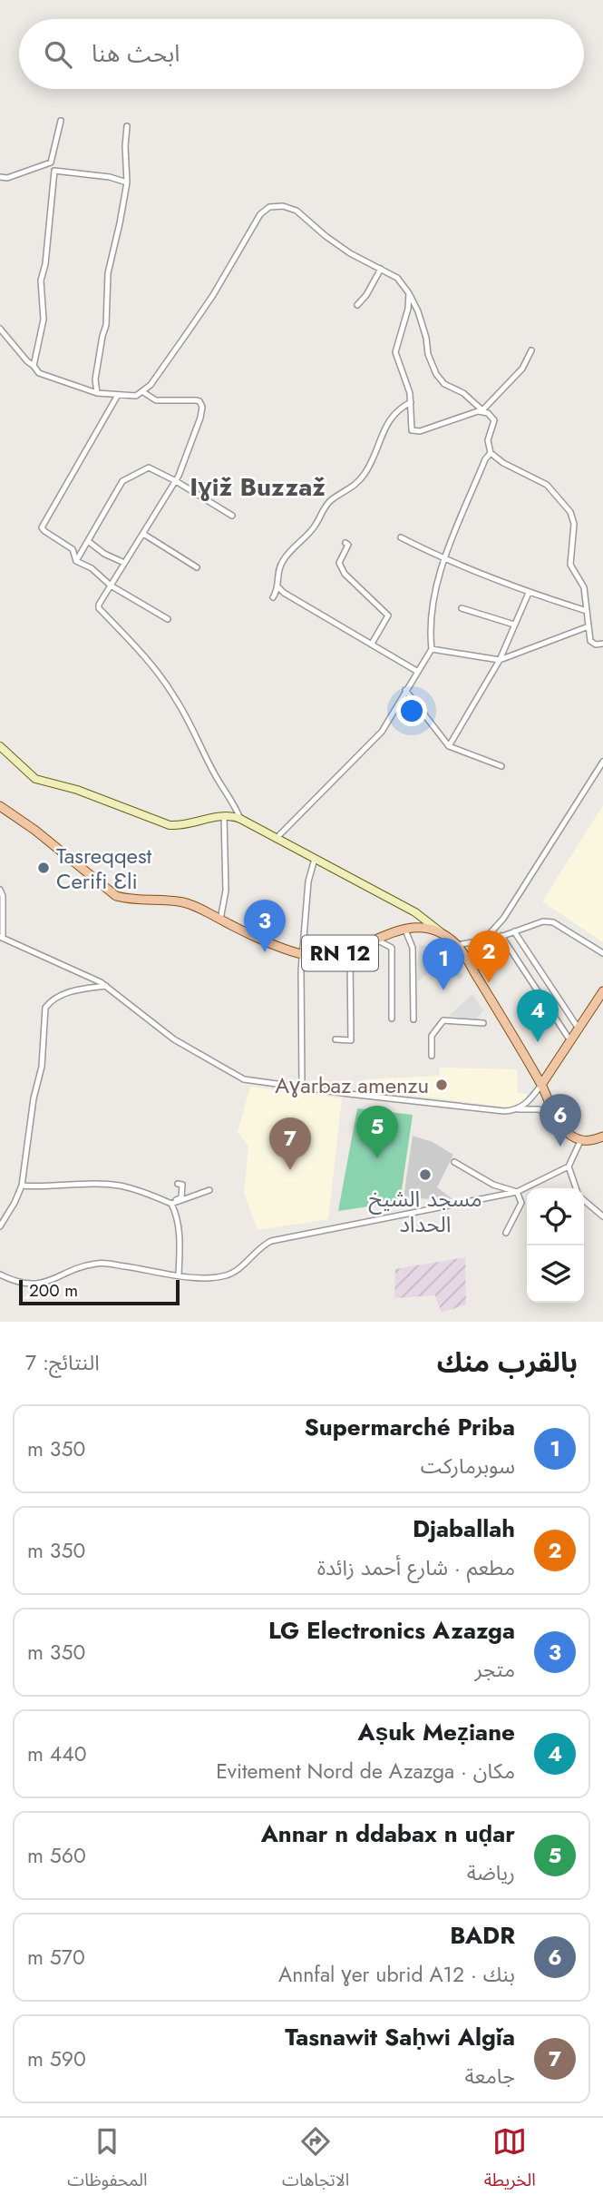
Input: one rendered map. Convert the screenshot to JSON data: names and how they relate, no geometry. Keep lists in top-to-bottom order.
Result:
{
  "streets": {
    "main road": ["RN 12"]
  },
  "districts": ["Iɣiž Buzzaž"],
  "places": ["Tasreqqest Cerifi Ɛli", "Aɣarbaz amenzu", "مسجد الشيخ الحداد"],
  "scale_bar": "200 m",
  "page": {
    "search": "ابحث هنا",
    "pins": [
      "3",
      "2",
      "1",
      "4",
      "6",
      "5",
      "7"
    ],
    "scale": "200 m",
    "heading": ["بالقرب منك", "النتائج: 7"],
    "list": [
      {
        "mark": "1",
        "name": "Supermarché Priba",
        "note": "سوبرماركت",
        "value": "350 m"
      },
      {
        "mark": "2",
        "name": "Djaballah",
        "note": "مطعم · شارع أحمد زائدة",
        "value": "350 m"
      },
      {
        "mark": "3",
        "name": "LG Electronics Azazga",
        "note": "متجر",
        "value": "350 m"
      },
      {
        "mark": "4",
        "name": "Aṣuk Meẓiane",
        "note": "مكان · Evitement Nord de Azazga",
        "value": "440 m"
      },
      {
        "mark": "5",
        "name": "Annar n ddabax n uḍar",
        "note": "رياضة",
        "value": "560 m"
      },
      {
        "mark": "6",
        "name": "BADR",
        "note": "بنك · Annfal ɣer ubrid A12",
        "value": "570 m"
      },
      {
        "mark": "7",
        "name": "Tasnawit Saḥwi Alǧia",
        "note": "جامعة",
        "value": "590 m"
      }
    ],
    "nav": ["الخريطة", "الاتجاهات", "المحفوظات"]
  }
}
